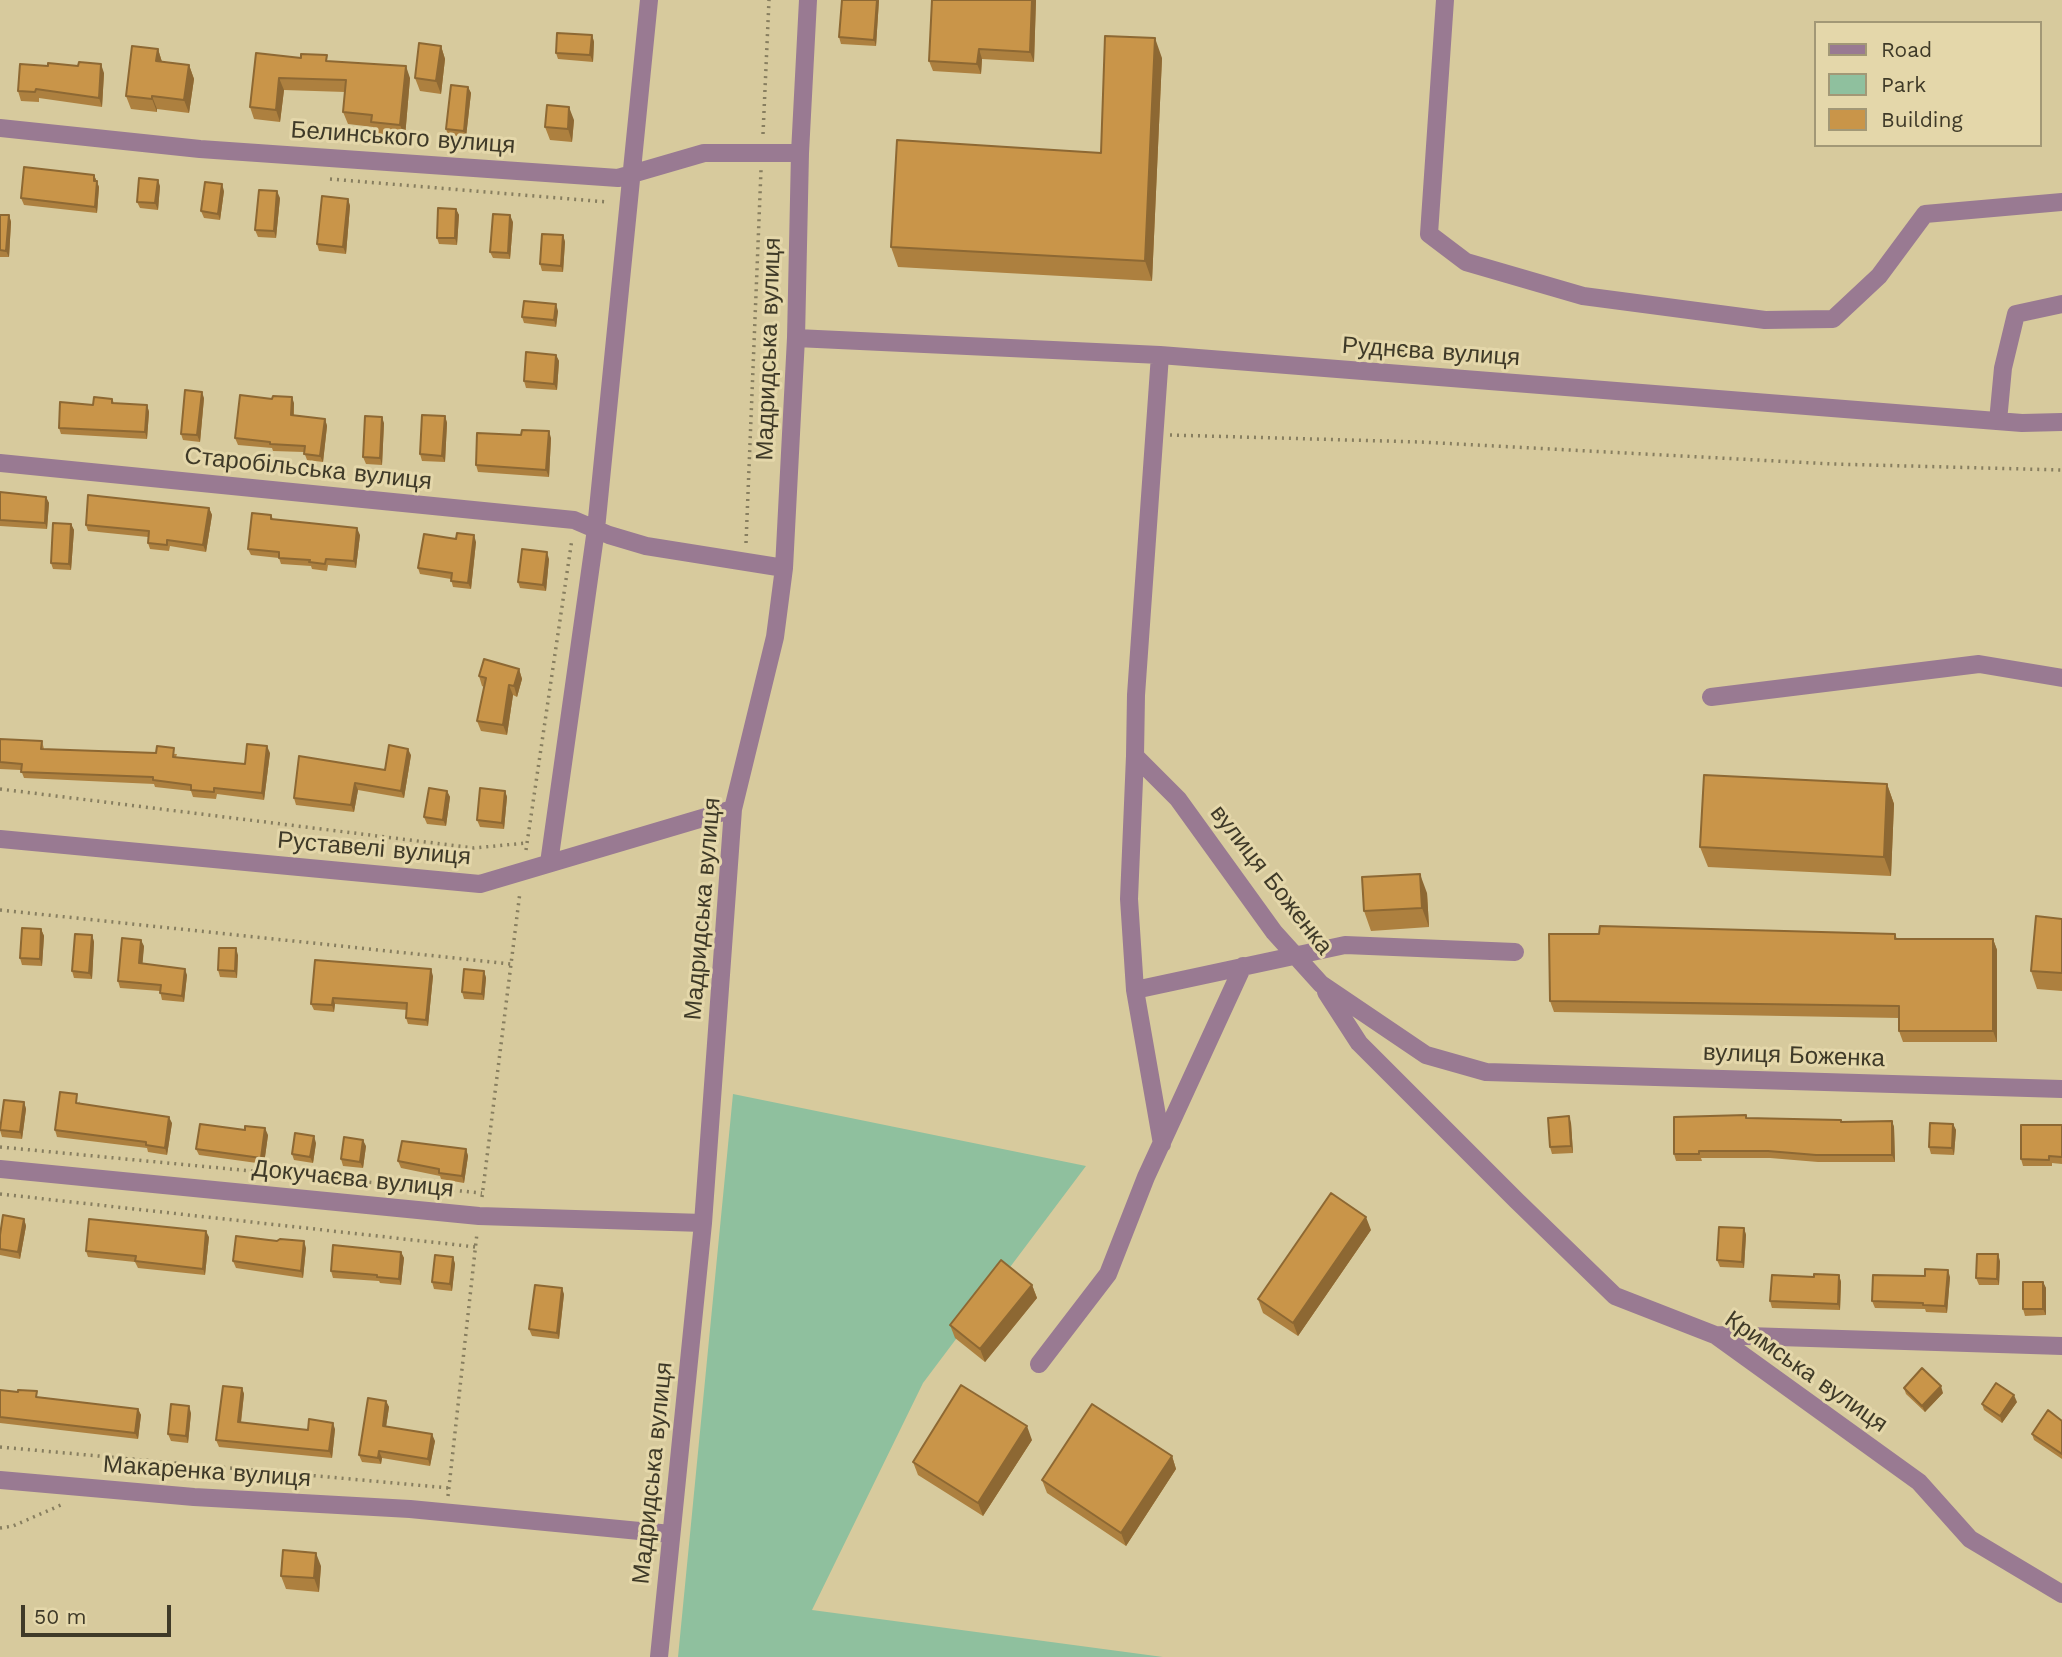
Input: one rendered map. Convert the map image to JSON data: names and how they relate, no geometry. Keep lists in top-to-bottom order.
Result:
{
  "streets": {
    "street": [
      "Белинського вулиця",
      "Мадридська вулиця",
      "Руднєва вулиця",
      "Старобільська вулиця",
      "Руставелі вулиця",
      "вулиця Боженка",
      "Докучаєва вулиця",
      "Кримська вулиця",
      "Макаренка вулиця"
    ]
  },
  "crossings": [
    ["Белинського вулиця", "Мадридська вулиця"],
    ["Мадридська вулиця", "Руднєва вулиця"],
    ["Мадридська вулиця", "Старобільська вулиця"],
    ["Мадридська вулиця", "Руставелі вулиця"],
    ["Мадридська вулиця", "Докучаєва вулиця"],
    ["Мадридська вулиця", "Макаренка вулиця"],
    ["вулиця Боженка", "Кримська вулиця"]
  ],
  "legend": ["Road", "Park", "Building"],
  "scale_bar": "50 m"
}
